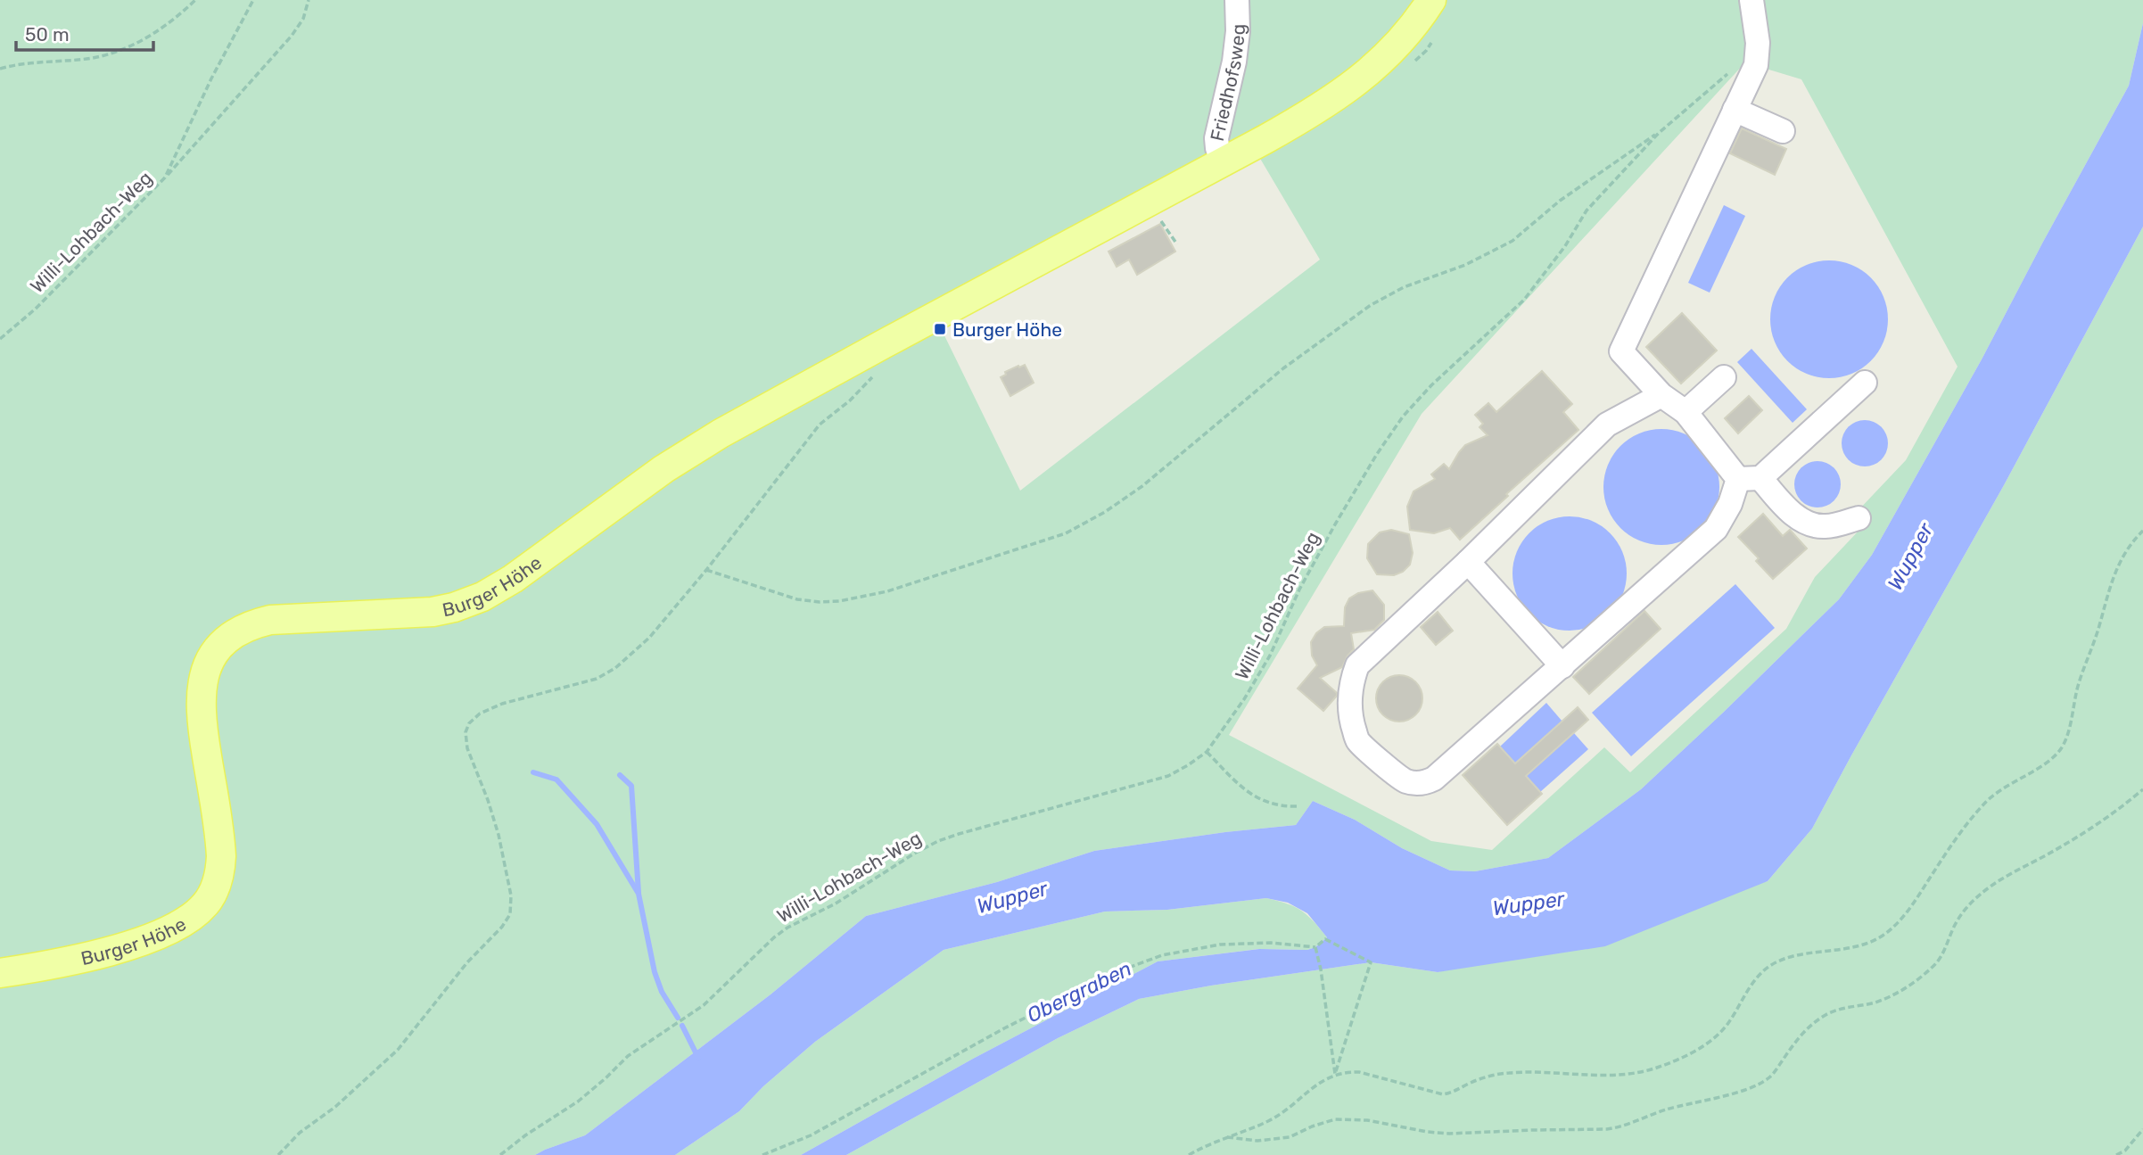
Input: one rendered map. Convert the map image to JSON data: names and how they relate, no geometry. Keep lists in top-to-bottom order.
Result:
{
  "streets": {
    "main road": ["Burger Höhe"],
    "lane": ["Friedhofsweg"],
    "path": ["Willi-Lohbach-Weg"]
  },
  "crossings": [
    ["Friedhofsweg", "Burger Höhe"]
  ],
  "water": ["Wupper", "Obergraben"],
  "places": {
    "transit": ["Burger Höhe"]
  },
  "scale_bar": "50 m"
}
